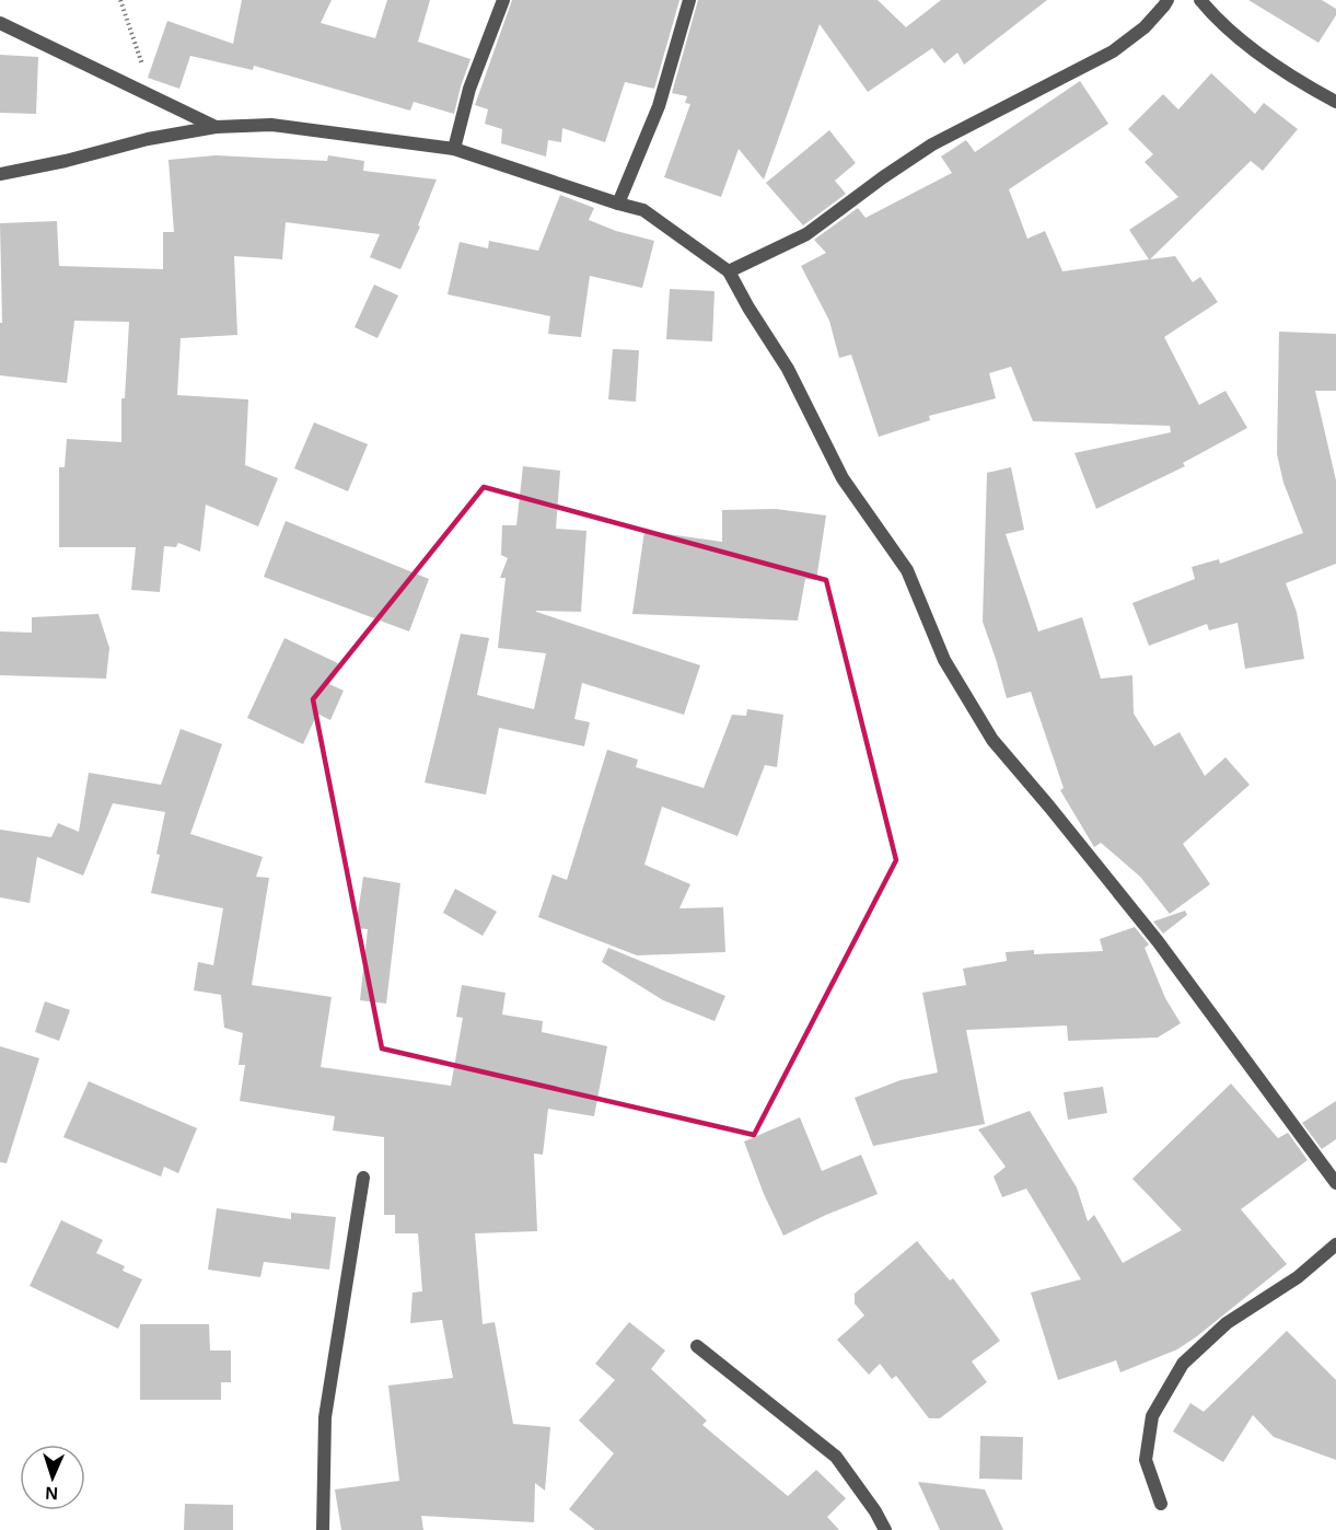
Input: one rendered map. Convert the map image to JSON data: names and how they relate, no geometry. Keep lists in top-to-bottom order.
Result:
{
  "north": "bottom"
}
